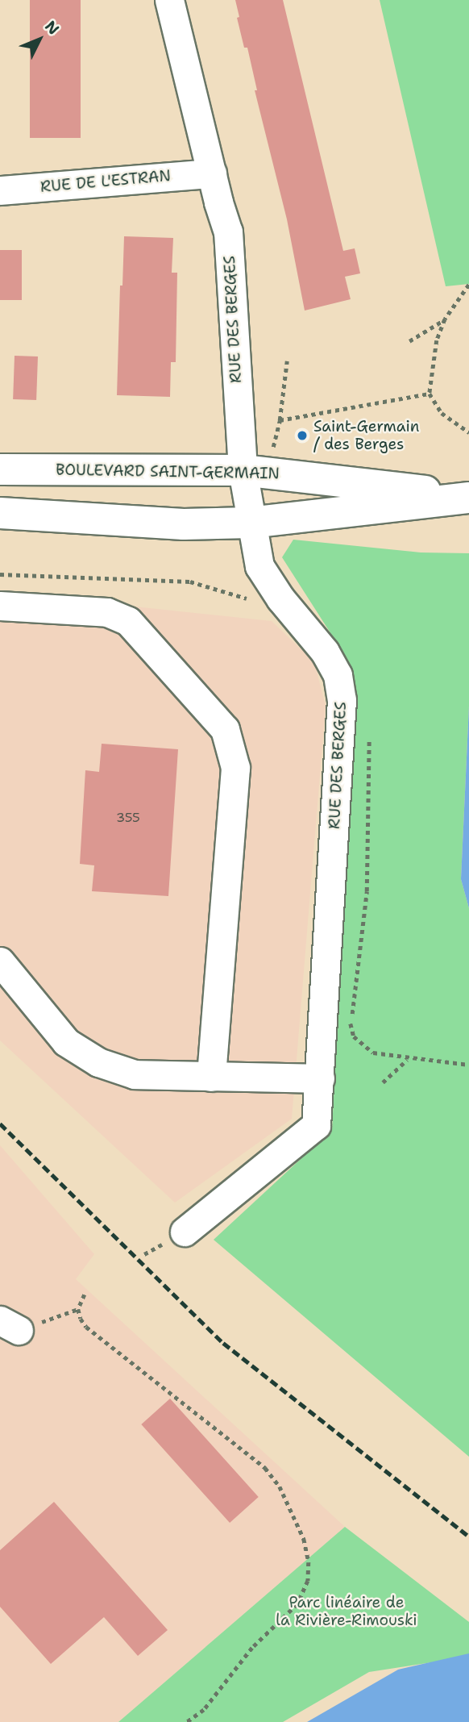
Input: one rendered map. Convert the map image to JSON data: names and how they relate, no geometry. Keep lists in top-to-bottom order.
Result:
{
  "streets": {
    "main road": ["BOULEVARD SAINT-GERMAIN"],
    "street": ["RUE DE L'ESTRAN", "RUE DES BERGES"]
  },
  "crossings": [
    ["RUE DE L'ESTRAN", "RUE DES BERGES"],
    ["RUE DES BERGES", "BOULEVARD SAINT-GERMAIN"]
  ],
  "parks": ["Parc linéaire de la Rivière-Rimouski"],
  "places": ["Saint-Germain / des Berges"],
  "house_numbers": ["355"],
  "north": "top right"
}
